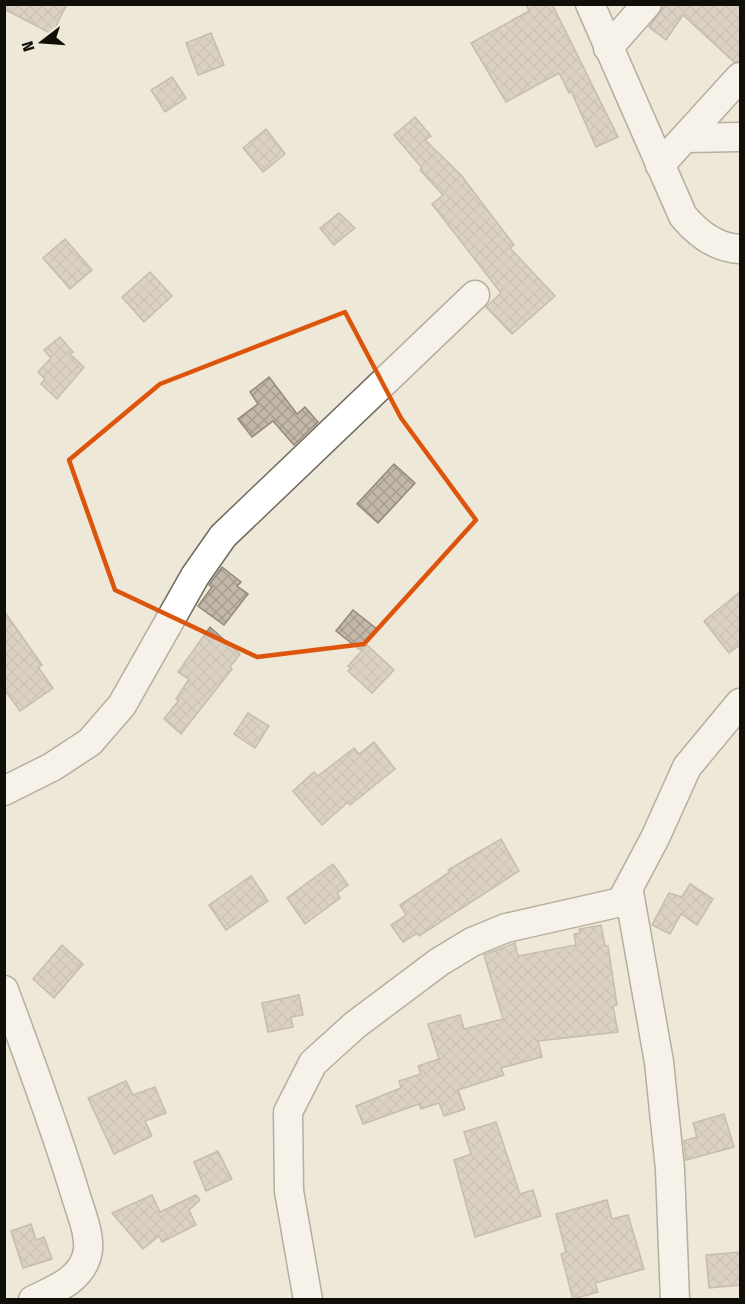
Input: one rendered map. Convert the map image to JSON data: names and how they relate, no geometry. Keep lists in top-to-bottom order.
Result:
{
  "north": "left"
}
